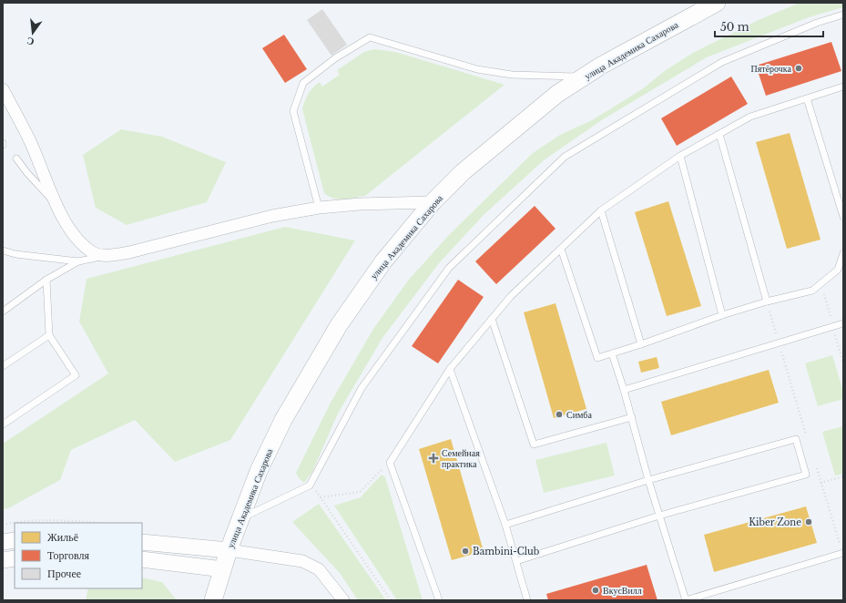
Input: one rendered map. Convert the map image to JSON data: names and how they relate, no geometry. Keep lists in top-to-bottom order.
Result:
{
  "streets": {
    "main road": ["улица Академика Сахарова"]
  },
  "places": {
    "other": [
      "Пятёрочка",
      "Симба",
      "Kiber Zone",
      "Bambini-Club",
      "ВкусВилл"
    ],
    "health": ["Семейная практика"]
  },
  "legend": ["Жильё", "Торговля", "Прочее"],
  "scale_bar": "50 m",
  "north": "bottom"
}
